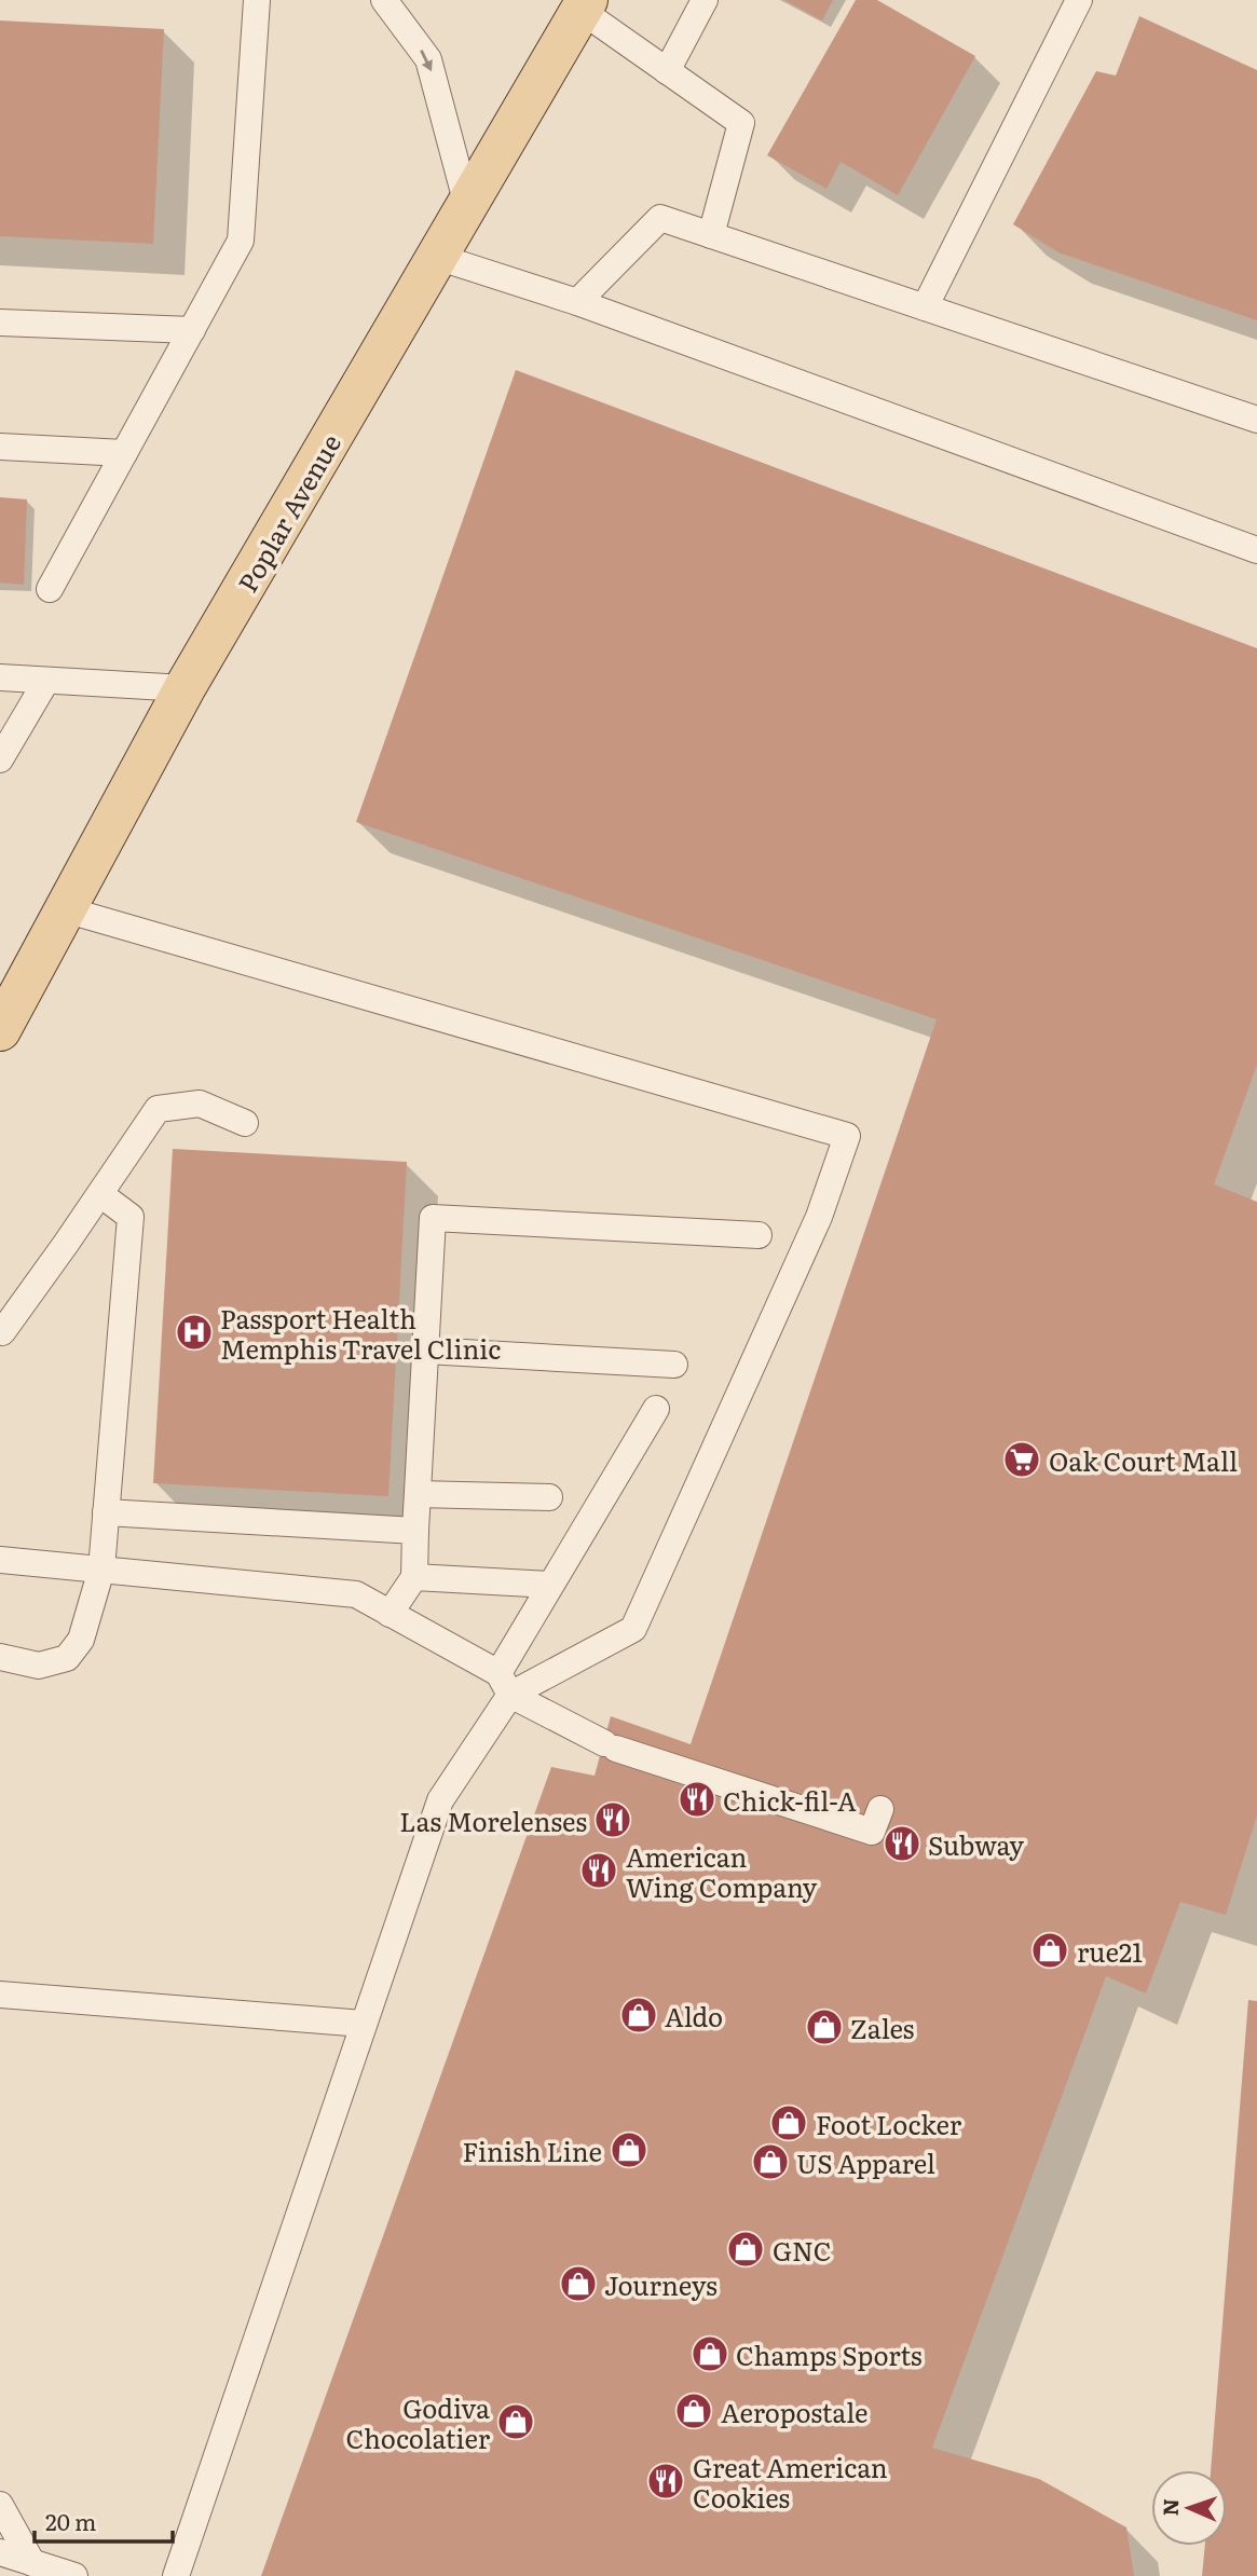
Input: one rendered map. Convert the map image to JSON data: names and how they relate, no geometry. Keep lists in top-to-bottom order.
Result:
{
  "streets": {
    "main road": ["Poplar Avenue"]
  },
  "places": {
    "hospital": ["Passport Health Memphis Travel Clinic"],
    "supermarket": ["Oak Court Mall"],
    "restaurant": [
      "Chick-fil-A",
      "Las Morelenses",
      "Subway",
      "American Wing Company",
      "Great American Cookies"
    ],
    "shop": [
      "rue21",
      "Aldo",
      "Zales",
      "Foot Locker",
      "Finish Line",
      "US Apparel",
      "GNC",
      "Journeys",
      "Champs Sports",
      "Aeropostale",
      "Godiva Chocolatier"
    ]
  },
  "scale_bar": "20 m",
  "north": "left"
}
